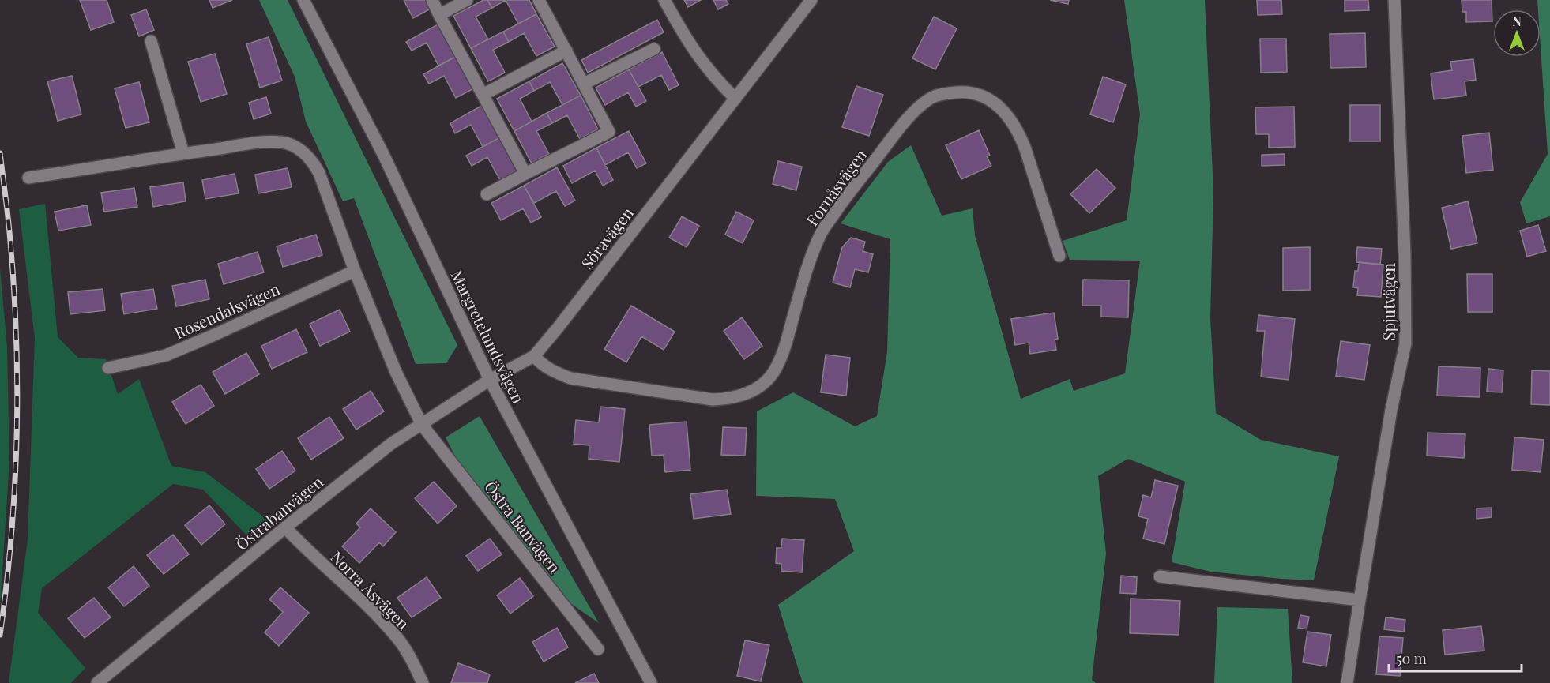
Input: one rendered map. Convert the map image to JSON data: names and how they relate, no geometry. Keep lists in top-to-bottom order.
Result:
{
  "streets": {
    "street": [
      "Fornåsvägen",
      "Söravägen",
      "Spjutvägen",
      "Rosendalsvägen",
      "Margretelundsvägen",
      "Östrabanvägen",
      "Östra Banvägen",
      "Norra Åsvägen"
    ]
  },
  "crossings": [
    ["Fornåsvägen", "Söravägen"],
    ["Söravägen", "Margretelundsvägen"],
    ["Söravägen", "Östrabanvägen"],
    ["Margretelundsvägen", "Östrabanvägen"],
    ["Östrabanvägen", "Östra Banvägen"],
    ["Östrabanvägen", "Norra Åsvägen"]
  ],
  "scale_bar": "50 m",
  "north": "top"
}
